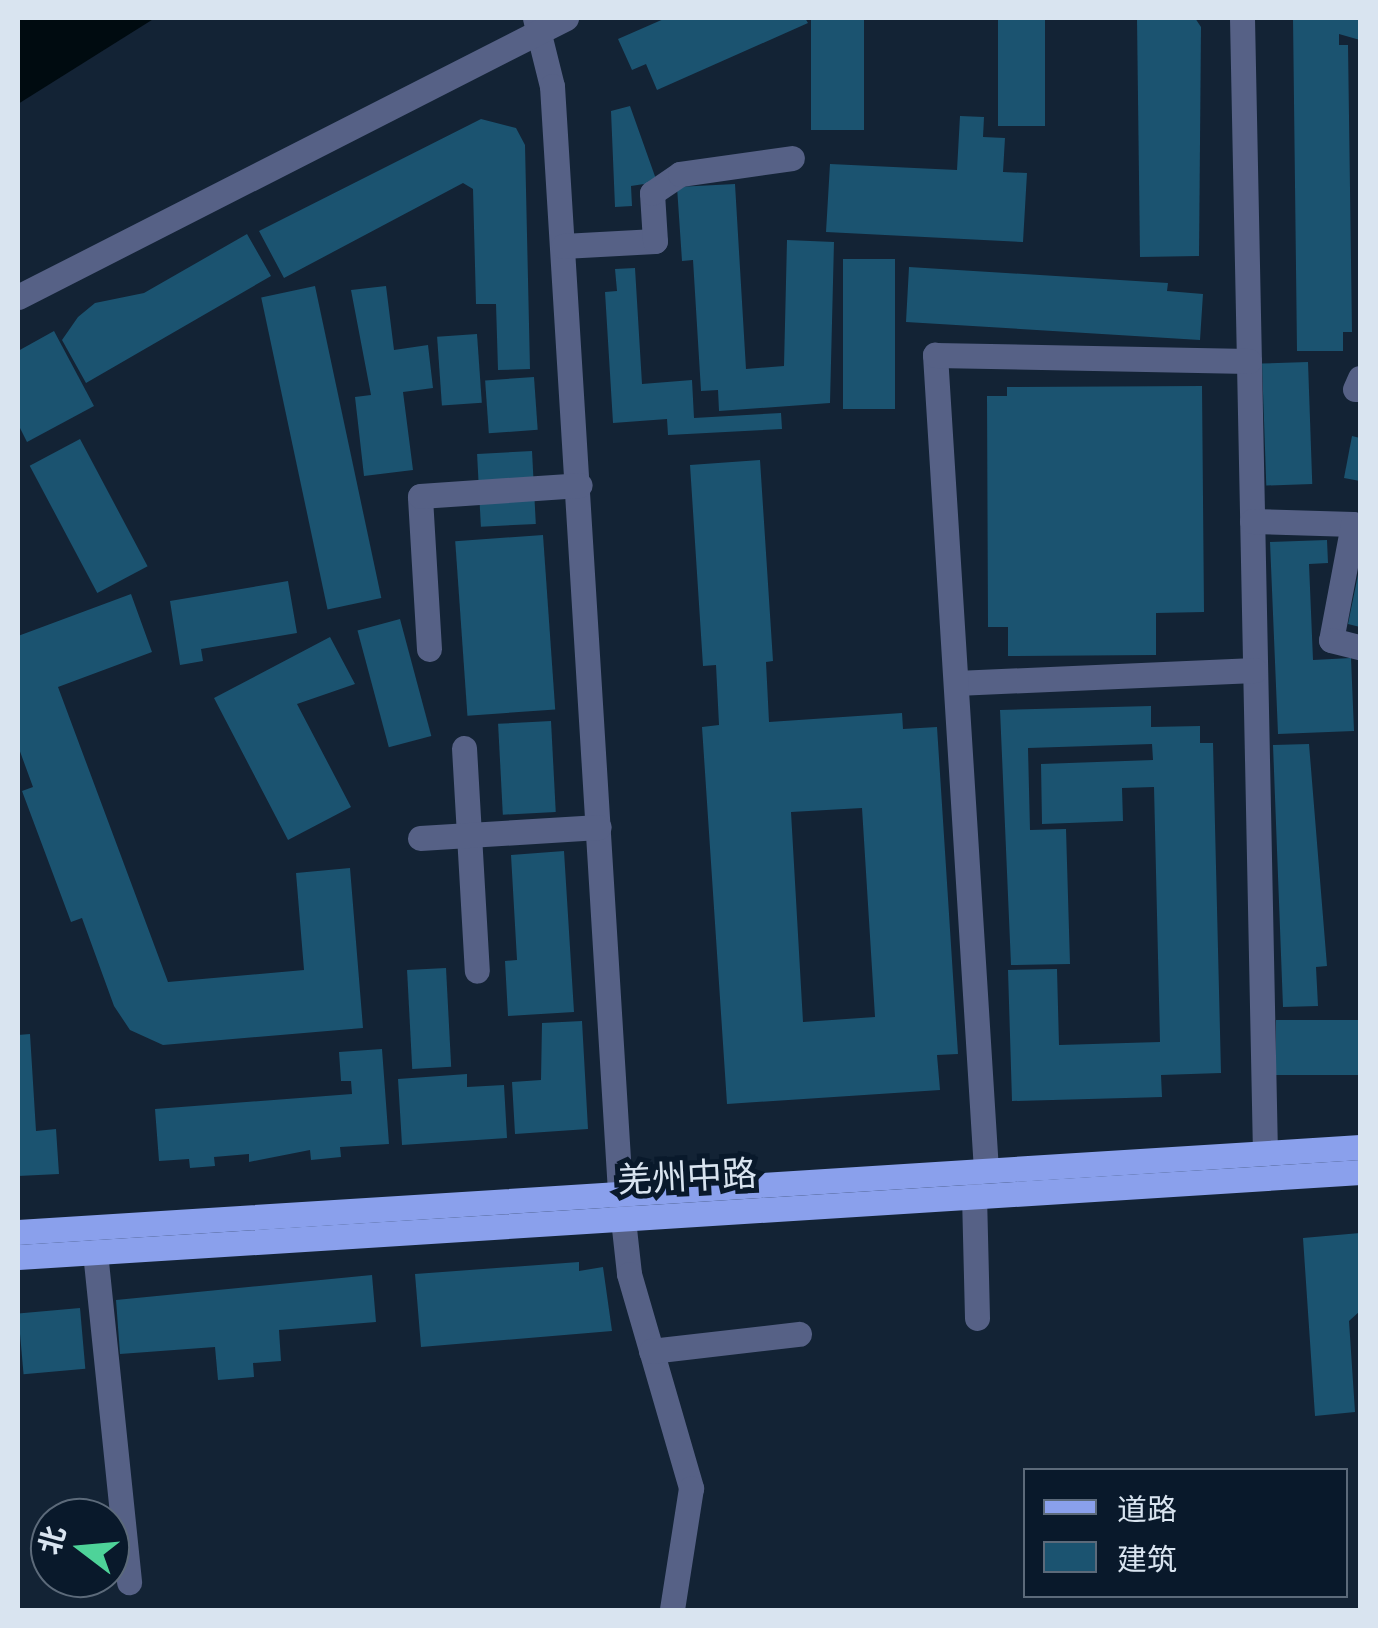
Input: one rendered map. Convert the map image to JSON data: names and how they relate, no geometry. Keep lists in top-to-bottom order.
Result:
{
  "streets": {
    "main road": ["羌州中路"]
  },
  "legend": ["道路", "建筑"],
  "north": "left"
}
